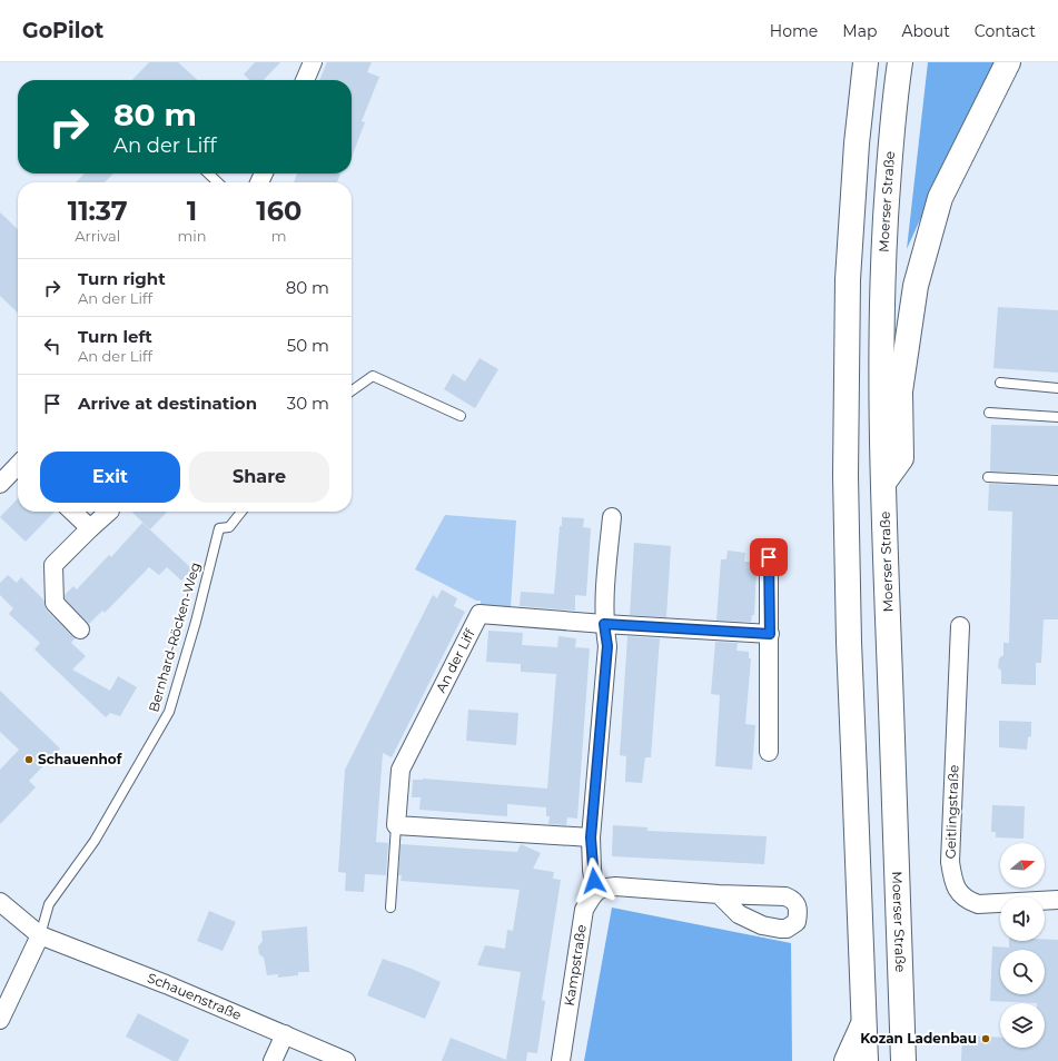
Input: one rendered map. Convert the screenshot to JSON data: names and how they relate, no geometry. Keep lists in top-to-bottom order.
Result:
{
  "streets": {
    "main road": ["Moerser Straße"],
    "street": [
      "An der Liff",
      "Geitlingstraße",
      "Kampstraße",
      "Schauenstraße"
    ],
    "lane": ["Bernhard-Röcken-Weg"]
  },
  "crossings": [
    ["Bernhard-Röcken-Weg", "Schauenstraße"]
  ],
  "places": ["Schauenhof", "Kozan Ladenbau"],
  "north": "right",
  "page": {
    "header": "GoPilot",
    "nav": [
      "Home",
      "Map",
      "About",
      "Contact"
    ],
    "turn": ["80 m", "An der Liff"],
    "eta": [
      "11:37",
      "Arrival",
      "1",
      "min",
      "160",
      "m"
    ],
    "list": [
      {
        "name": "Turn right",
        "note": "An der Liff",
        "value": "80 m"
      },
      {
        "name": "Turn left",
        "note": "An der Liff",
        "value": "50 m"
      },
      {
        "name": "Arrive at destination",
        "value": "30 m"
      }
    ],
    "buttons": ["Exit", "Share"]
  }
}
